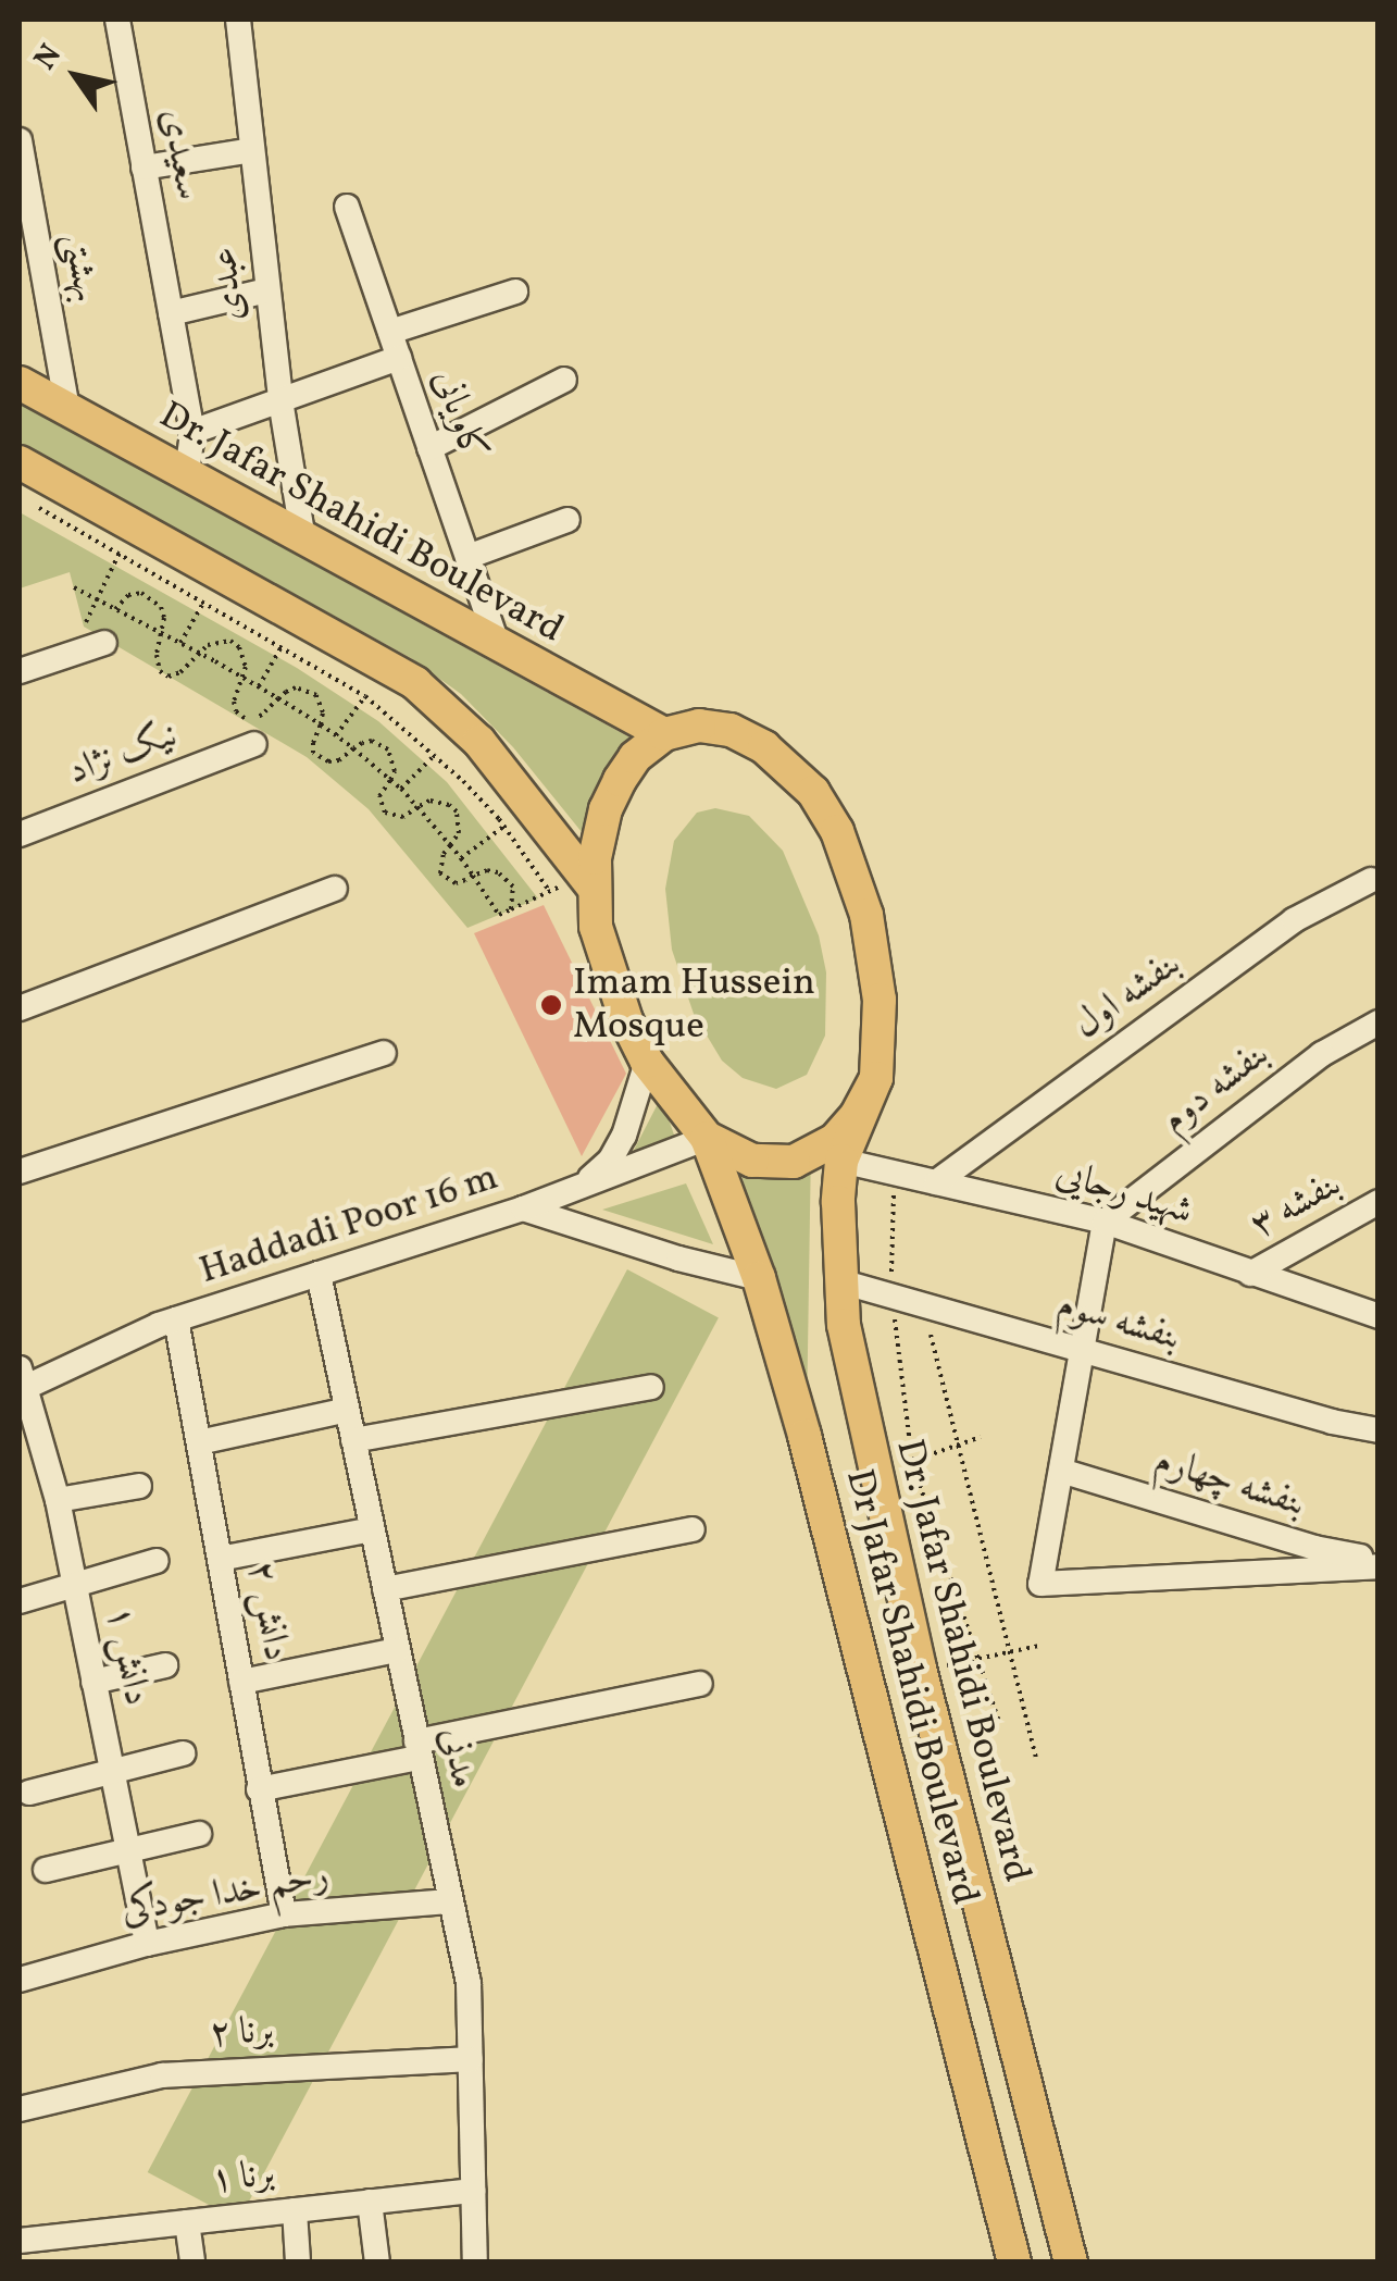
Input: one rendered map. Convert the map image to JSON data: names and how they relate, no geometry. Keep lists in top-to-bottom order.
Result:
{
  "streets": {
    "main road": ["Dr. Jafar Shahidi Boulevard", "Dr Jafar Shahidi Boulevard"],
    "street": [
      "سعیدی",
      "بهشتی",
      "عبدی",
      "کاویانی",
      "نیک نژاد",
      "بنفشه اول",
      "بنفشه دوم",
      "شهید رجایی",
      "بنفشه ۳",
      "Haddadi Poor 16 m",
      "بنفشه سوم",
      "بنفشه چهارم",
      "دانش ۲",
      "دانش ۱",
      "مدنی",
      "رحم خدا جودکی",
      "برنا ۲",
      "برنا ۱"
    ]
  },
  "crossings": [
    ["سعیدی", "Dr. Jafar Shahidi Boulevard"],
    ["بهشتی", "Dr. Jafar Shahidi Boulevard"],
    ["عبدی", "Dr. Jafar Shahidi Boulevard"],
    ["کاویانی", "Dr. Jafar Shahidi Boulevard"],
    ["Dr. Jafar Shahidi Boulevard", "شهید رجایی"],
    ["Dr. Jafar Shahidi Boulevard", "Haddadi Poor 16 m"],
    ["Dr. Jafar Shahidi Boulevard", "بنفشه سوم"],
    ["Dr. Jafar Shahidi Boulevard", "Dr Jafar Shahidi Boulevard"],
    ["بنفشه اول", "شهید رجایی"],
    ["بنفشه دوم", "شهید رجایی"],
    ["شهید رجایی", "بنفشه ۳"],
    ["Haddadi Poor 16 m", "دانش ۲"],
    ["Haddadi Poor 16 m", "دانش ۱"],
    ["Haddadi Poor 16 m", "Dr Jafar Shahidi Boulevard"],
    ["Haddadi Poor 16 m", "مدنی"],
    ["دانش ۲", "رحم خدا جودکی"],
    ["دانش ۱", "رحم خدا جودکی"],
    ["مدنی", "رحم خدا جودکی"],
    ["مدنی", "برنا ۲"],
    ["مدنی", "برنا ۱"]
  ],
  "places": ["Imam Hussein Mosque"],
  "north": "top left"
}
